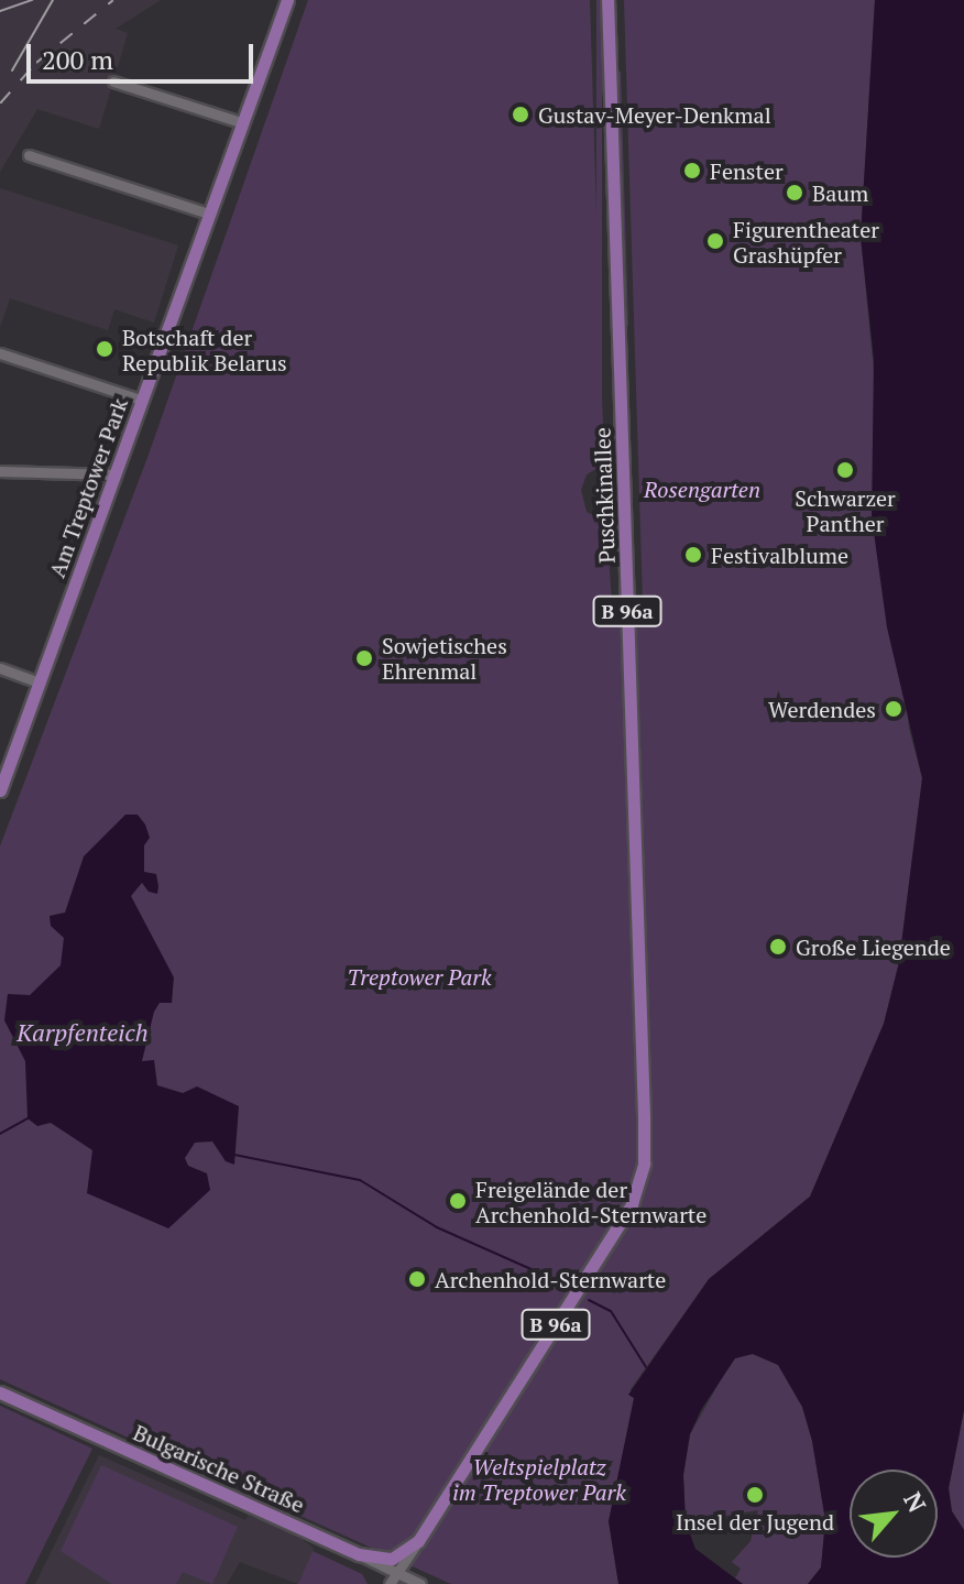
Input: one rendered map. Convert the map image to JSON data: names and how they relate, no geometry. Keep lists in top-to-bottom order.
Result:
{
  "streets": {
    "main road": [
      "Am Treptower Park",
      "Puschkinallee",
      "B 96a",
      "Bulgarische Straße"
    ]
  },
  "water": ["Karpfenteich"],
  "parks": ["Rosengarten", "Treptower Park", "Weltspielplatz im Treptower Park"],
  "places": [
    "Gustav-Meyer-Denkmal",
    "Fenster",
    "Baum",
    "Figurentheater Grashüpfer",
    "Botschaft der Republik Belarus",
    "Schwarzer Panther",
    "Festivalblume",
    "Sowjetisches Ehrenmal",
    "Werdendes",
    "Große Liegende",
    "Freigelände der Archenhold-Sternwarte",
    "Archenhold-Sternwarte",
    "Insel der Jugend"
  ],
  "scale_bar": "200 m",
  "north": "top right"
}
